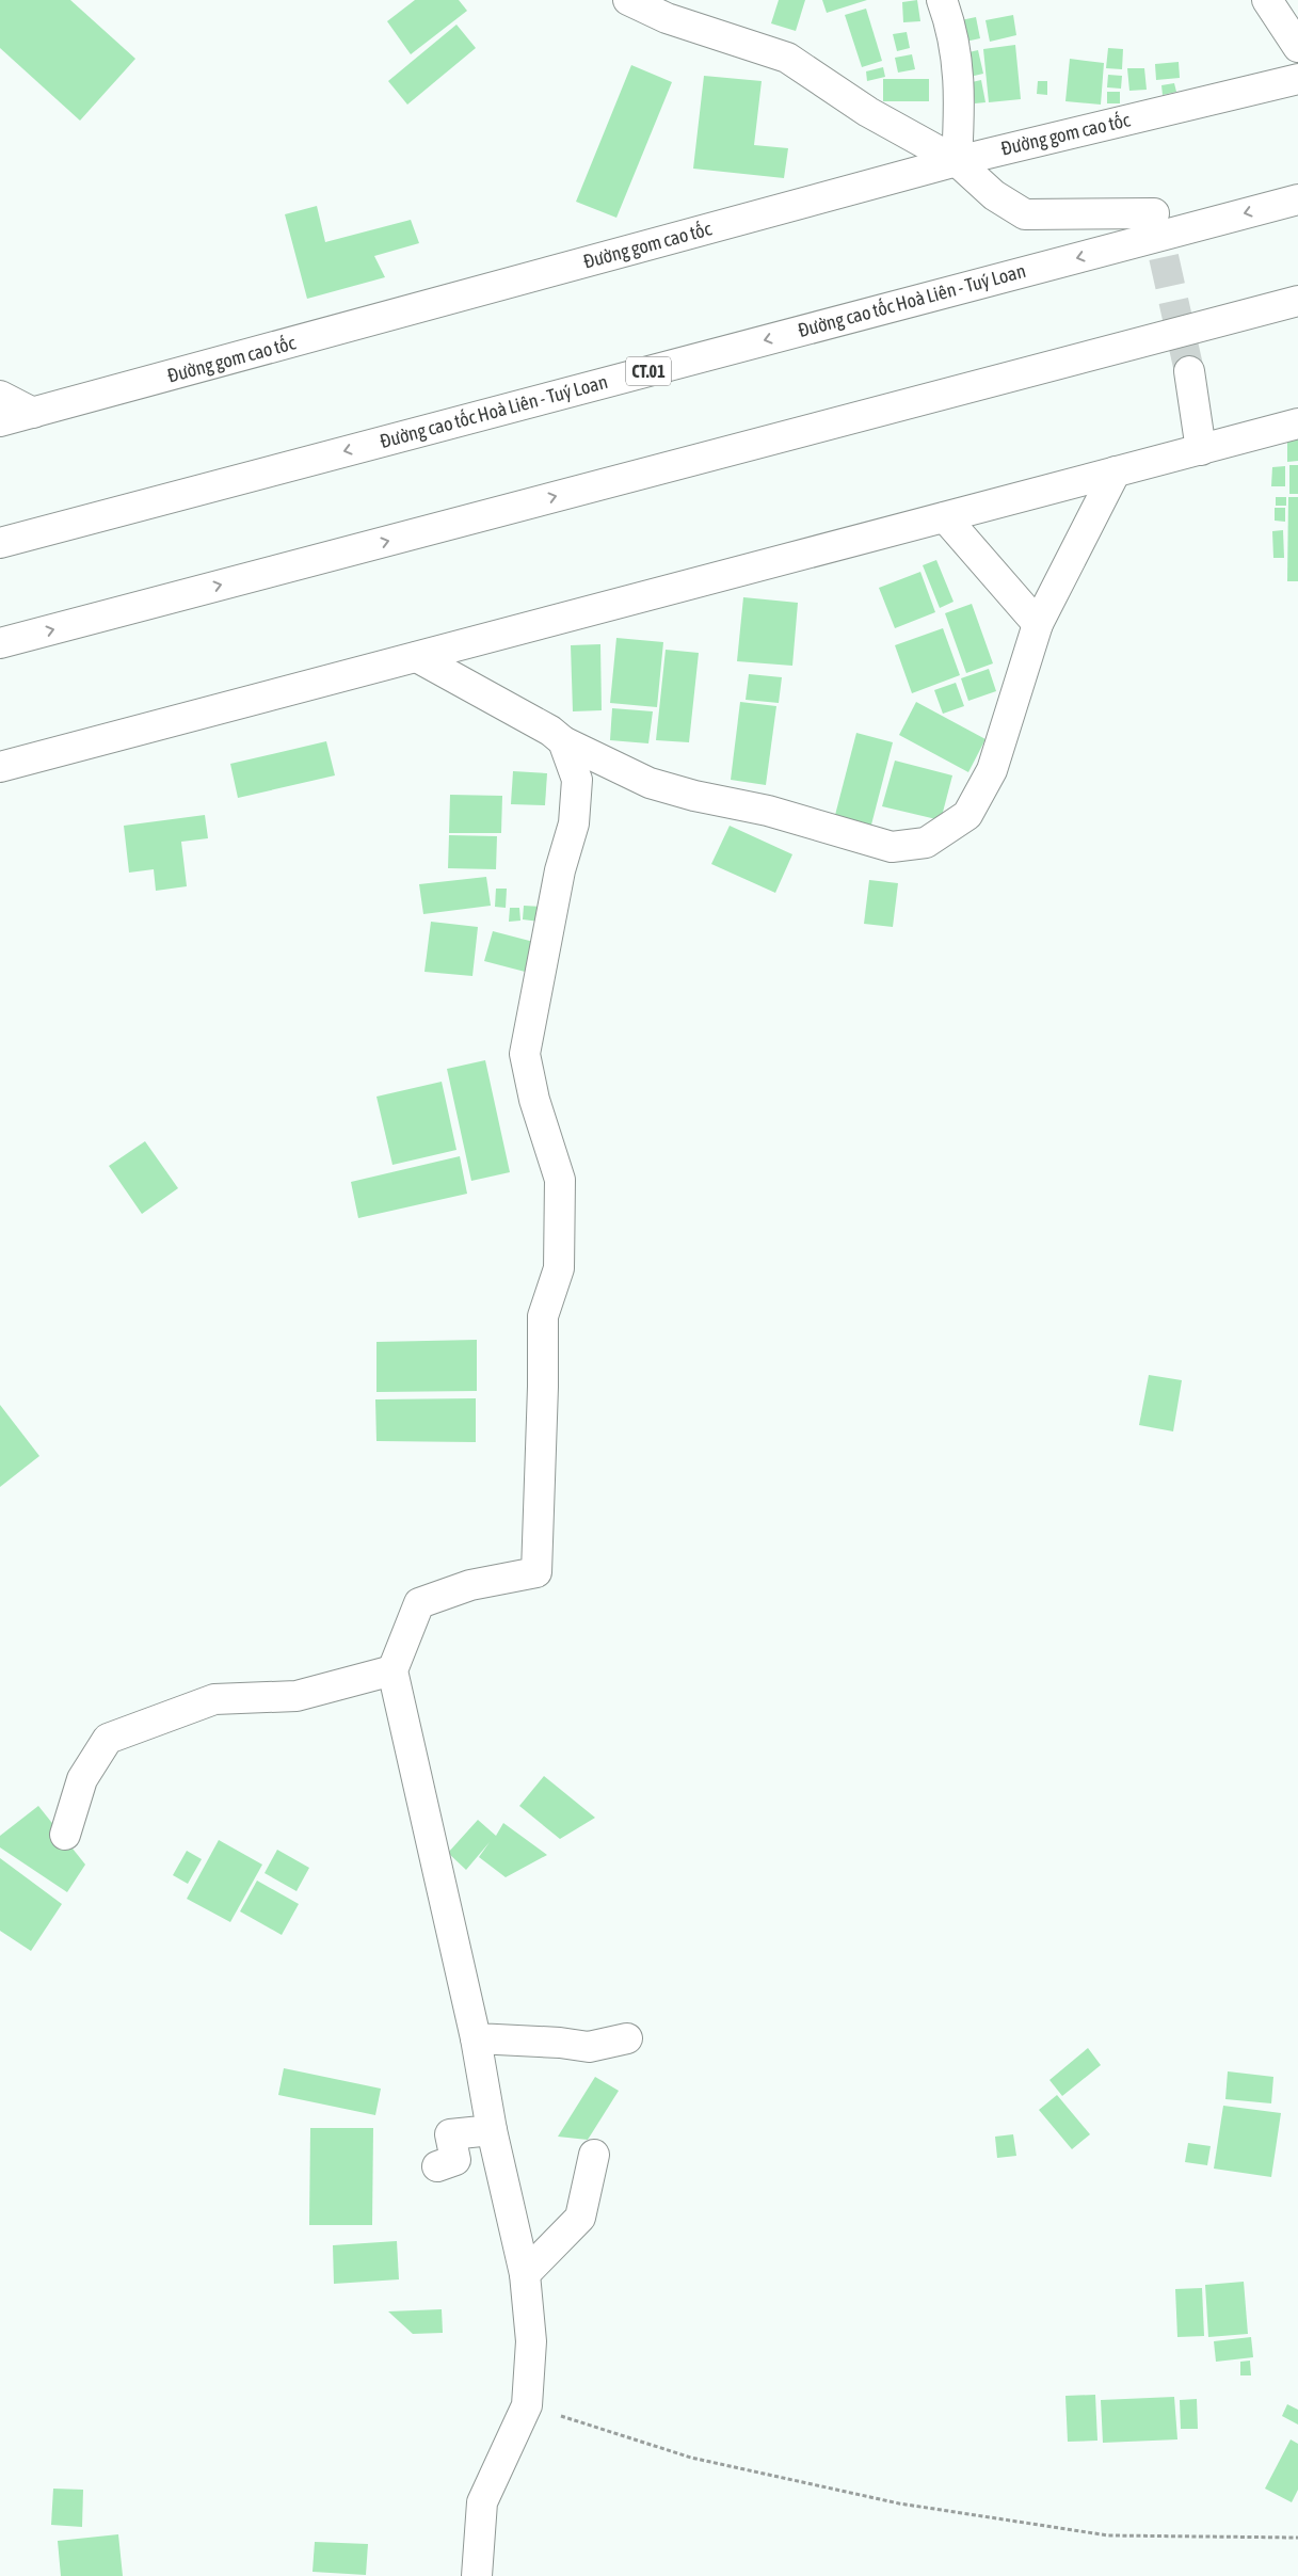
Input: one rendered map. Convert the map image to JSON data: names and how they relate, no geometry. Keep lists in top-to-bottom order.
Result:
{
  "streets": {
    "main road": ["Đường gom cao tốc", "Đường cao tốc Hoà Liên - Tuý Loan", "CT.01"]
  }
}
